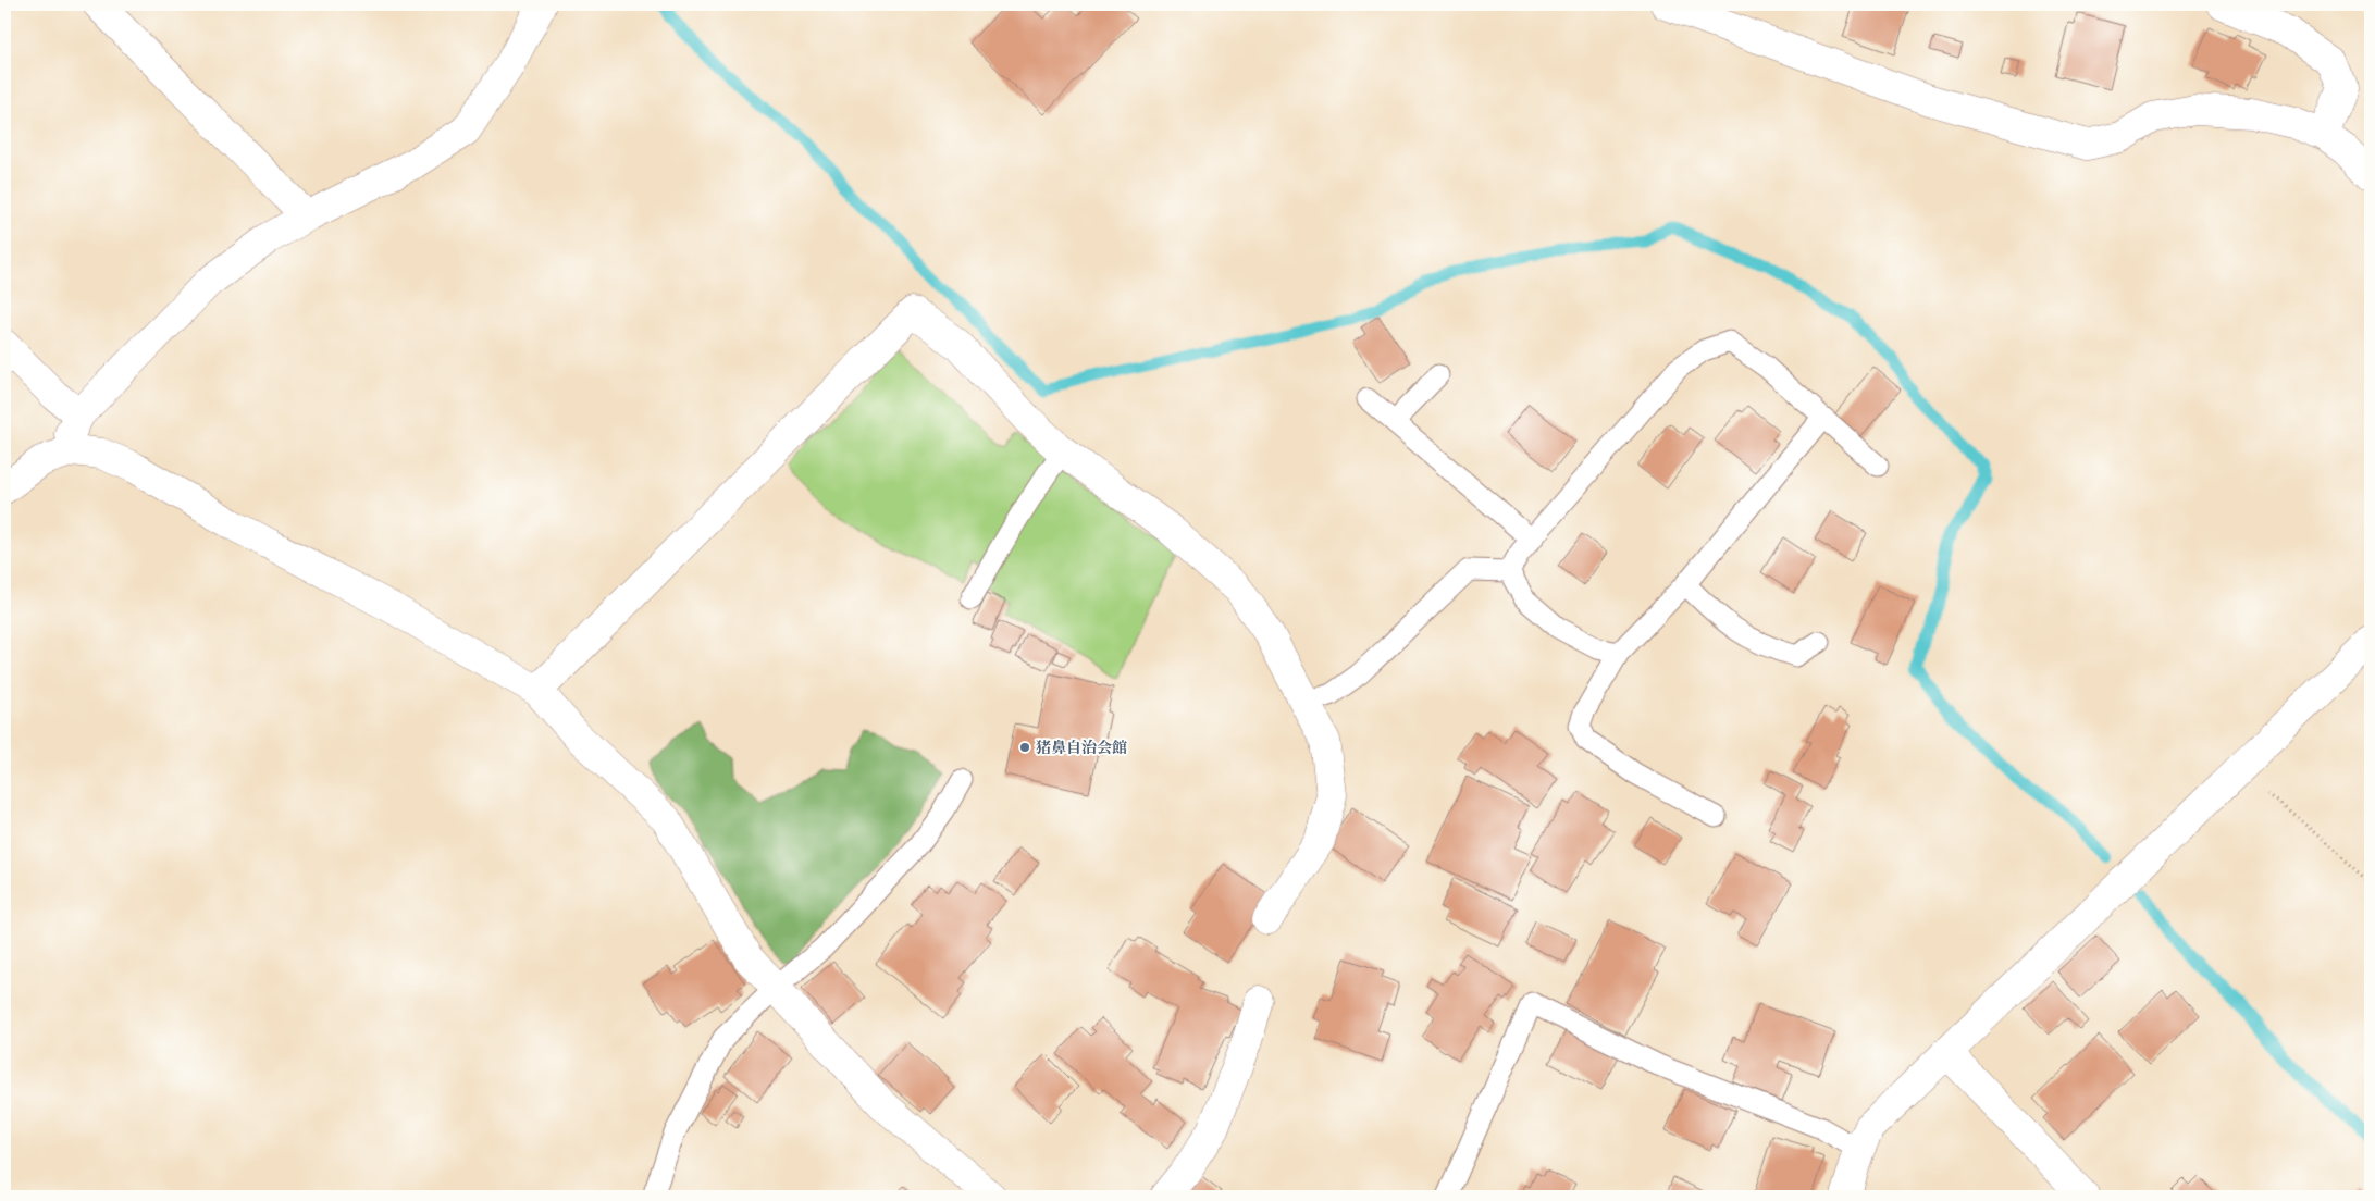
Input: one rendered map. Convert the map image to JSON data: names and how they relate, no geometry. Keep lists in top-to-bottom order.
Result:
{
  "places": ["猪鼻自治会館"]
}
